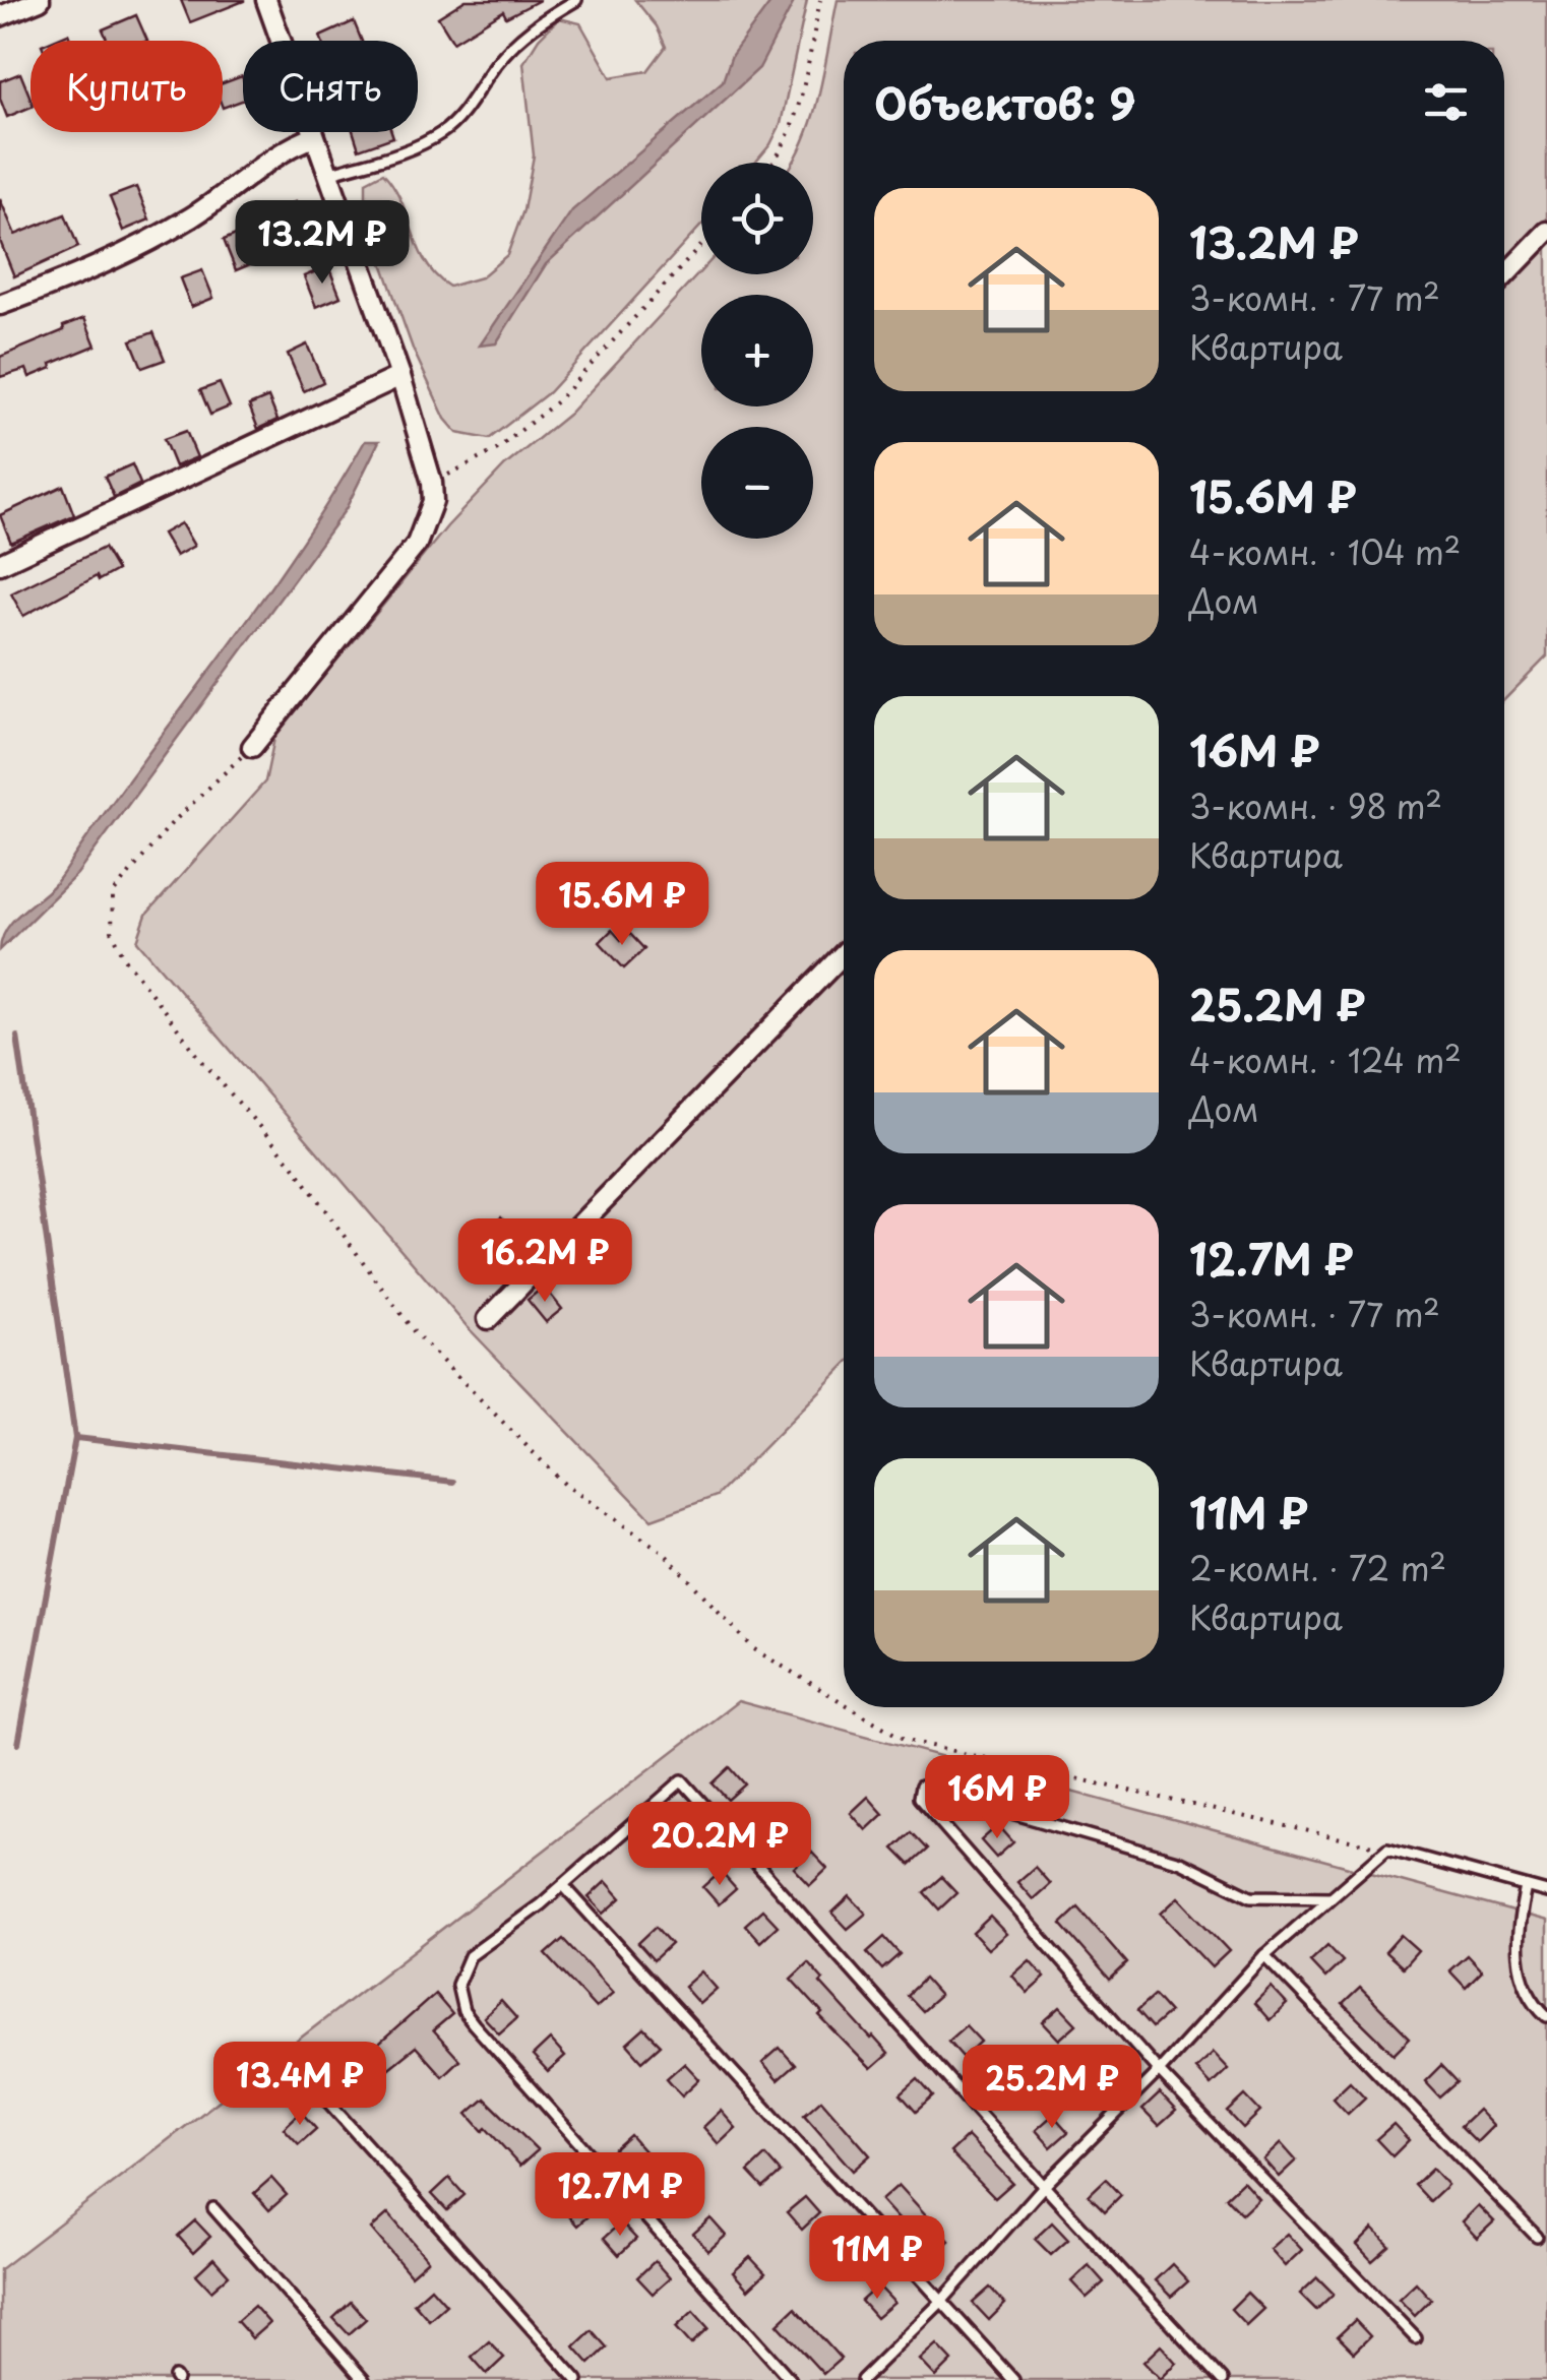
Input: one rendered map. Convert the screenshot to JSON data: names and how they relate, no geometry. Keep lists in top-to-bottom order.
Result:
{
  "page": {
    "chip": ["Купить", "Снять"],
    "heading": "Объектов: 9",
    "map_buttons": ["+", "−"],
    "list": [
      {
        "name": "13.2M ₽",
        "note": "3-комн. · 77 m² · Квартира"
      },
      {
        "name": "15.6M ₽",
        "note": "4-комн. · 104 m² · Дом"
      },
      {
        "name": "16M ₽",
        "note": "3-комн. · 98 m² · Квартира"
      },
      {
        "name": "25.2M ₽",
        "note": "4-комн. · 124 m² · Дом"
      },
      {
        "name": "12.7M ₽",
        "note": "3-комн. · 77 m² · Квартира"
      },
      {
        "name": "11M ₽",
        "note": "2-комн. · 72 m² · Квартира"
      }
    ],
    "price": [
      "13.2M ₽",
      "15.6M ₽",
      "16.2M ₽",
      "16M ₽",
      "20.2M ₽",
      "13.4M ₽",
      "25.2M ₽",
      "12.7M ₽",
      "11M ₽"
    ]
  }
}
